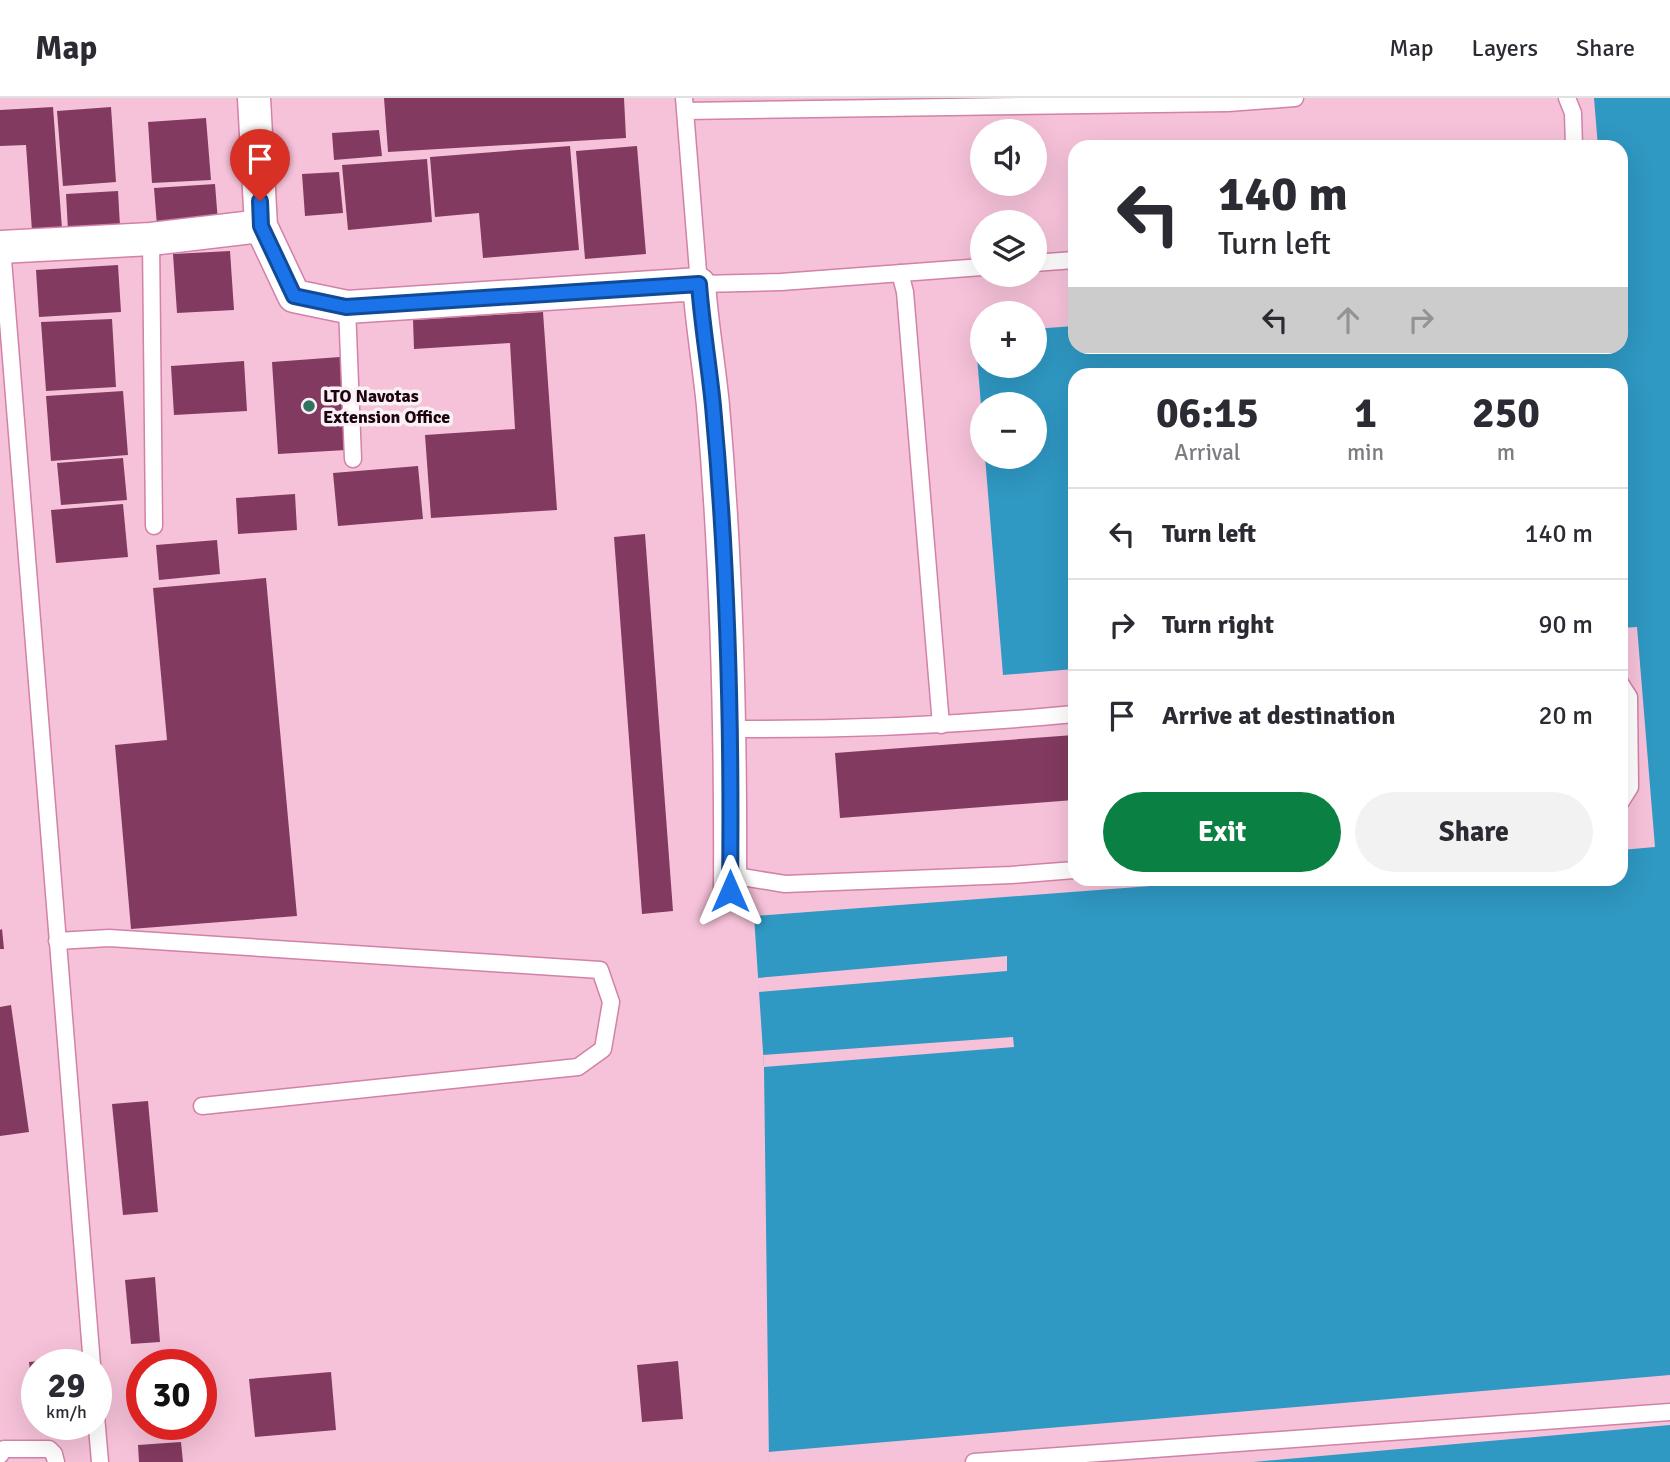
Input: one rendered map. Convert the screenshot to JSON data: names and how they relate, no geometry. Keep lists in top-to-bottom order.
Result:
{
  "places": ["LTO Navotas Extension Office"],
  "page": {
    "header": "Map",
    "nav": ["Map", "Layers", "Share"],
    "map_buttons": ["+", "−"],
    "turn": ["140 m", "Turn left"],
    "eta": [
      "06:15",
      "Arrival",
      "1",
      "min",
      "250",
      "m"
    ],
    "list": [
      {
        "name": "Turn left",
        "value": "140 m"
      },
      {
        "name": "Turn right",
        "value": "90 m"
      },
      {
        "name": "Arrive at destination",
        "value": "20 m"
      }
    ],
    "buttons": ["Exit", "Share"],
    "speed": "29 km/h",
    "limit": "30"
  }
}
